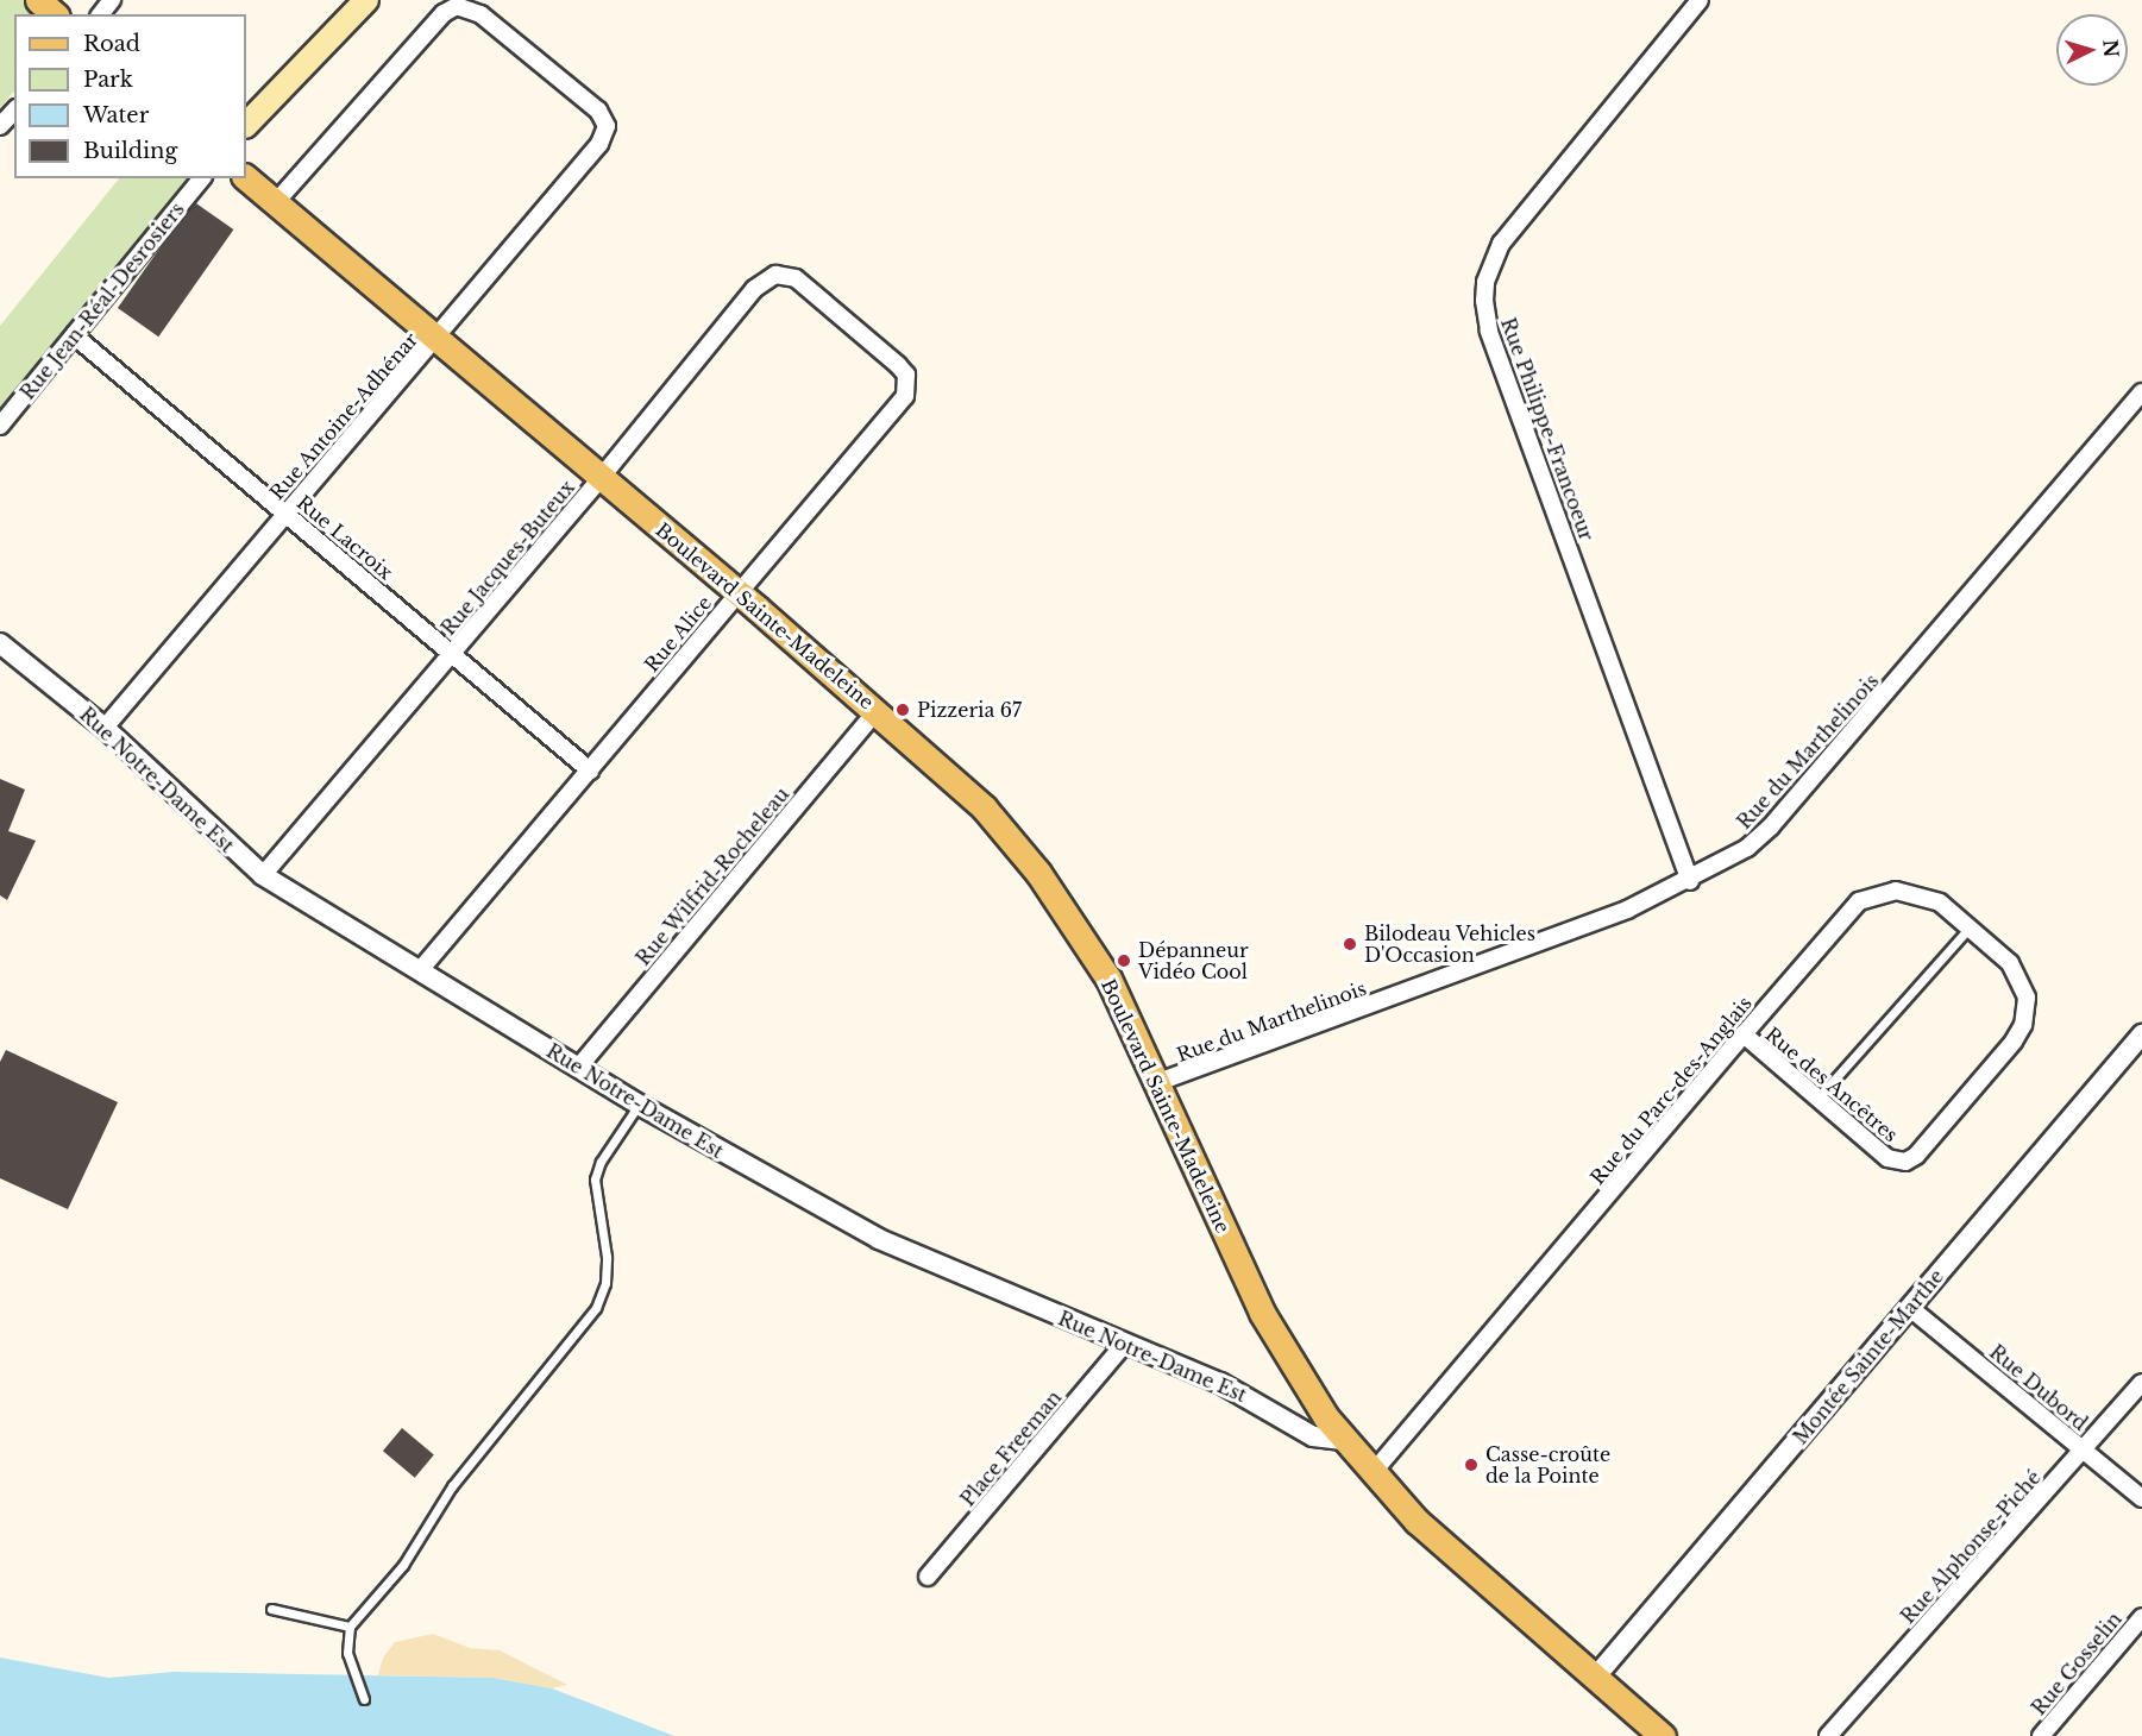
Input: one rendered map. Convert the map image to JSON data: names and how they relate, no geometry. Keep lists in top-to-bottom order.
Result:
{
  "streets": {
    "main road": ["Boulevard Sainte-Madeleine"],
    "street": [
      "Rue Jean-Réal-Desrosiers",
      "Rue Antoine-Adhénar",
      "Rue Philippe-Francoeur",
      "Rue Lacroix",
      "Rue Jacques-Buteux",
      "Rue Alice",
      "Rue du Marthelinois",
      "Rue Notre-Dame Est",
      "Rue Wilfrid-Rocheleau",
      "Rue des Ancêtres",
      "Rue du Parc-des-Anglais",
      "Montée Sainte-Marthe",
      "Rue Dubord",
      "Place Freeman",
      "Rue Alphonse-Piché",
      "Rue Gosselin"
    ]
  },
  "crossings": [
    ["Rue Jean-Réal-Desrosiers", "Rue Lacroix"],
    ["Rue Antoine-Adhénar", "Rue Lacroix"],
    ["Rue Antoine-Adhénar", "Boulevard Sainte-Madeleine"],
    ["Rue Antoine-Adhénar", "Rue Notre-Dame Est"],
    ["Rue Philippe-Francoeur", "Rue du Marthelinois"],
    ["Rue Lacroix", "Rue Jacques-Buteux"],
    ["Rue Lacroix", "Rue Alice"],
    ["Rue Jacques-Buteux", "Boulevard Sainte-Madeleine"],
    ["Rue Jacques-Buteux", "Rue Alice"],
    ["Rue Jacques-Buteux", "Rue Notre-Dame Est"],
    ["Boulevard Sainte-Madeleine", "Rue Alice"],
    ["Boulevard Sainte-Madeleine", "Rue du Marthelinois"],
    ["Boulevard Sainte-Madeleine", "Rue Notre-Dame Est"],
    ["Boulevard Sainte-Madeleine", "Rue Wilfrid-Rocheleau"],
    ["Boulevard Sainte-Madeleine", "Rue du Parc-des-Anglais"],
    ["Rue Alice", "Rue Notre-Dame Est"],
    ["Rue Notre-Dame Est", "Rue Wilfrid-Rocheleau"],
    ["Rue Notre-Dame Est", "Place Freeman"],
    ["Rue des Ancêtres", "Rue du Parc-des-Anglais"],
    ["Montée Sainte-Marthe", "Rue Dubord"],
    ["Rue Dubord", "Rue Alphonse-Piché"]
  ],
  "places": [
    "Pizzeria 67",
    "Bilodeau Vehicles D'Occasion",
    "Dépanneur Vidéo Cool",
    "Casse-croûte de la Pointe"
  ],
  "legend": [
    "Road",
    "Park",
    "Water",
    "Building"
  ],
  "north": "right"
}
